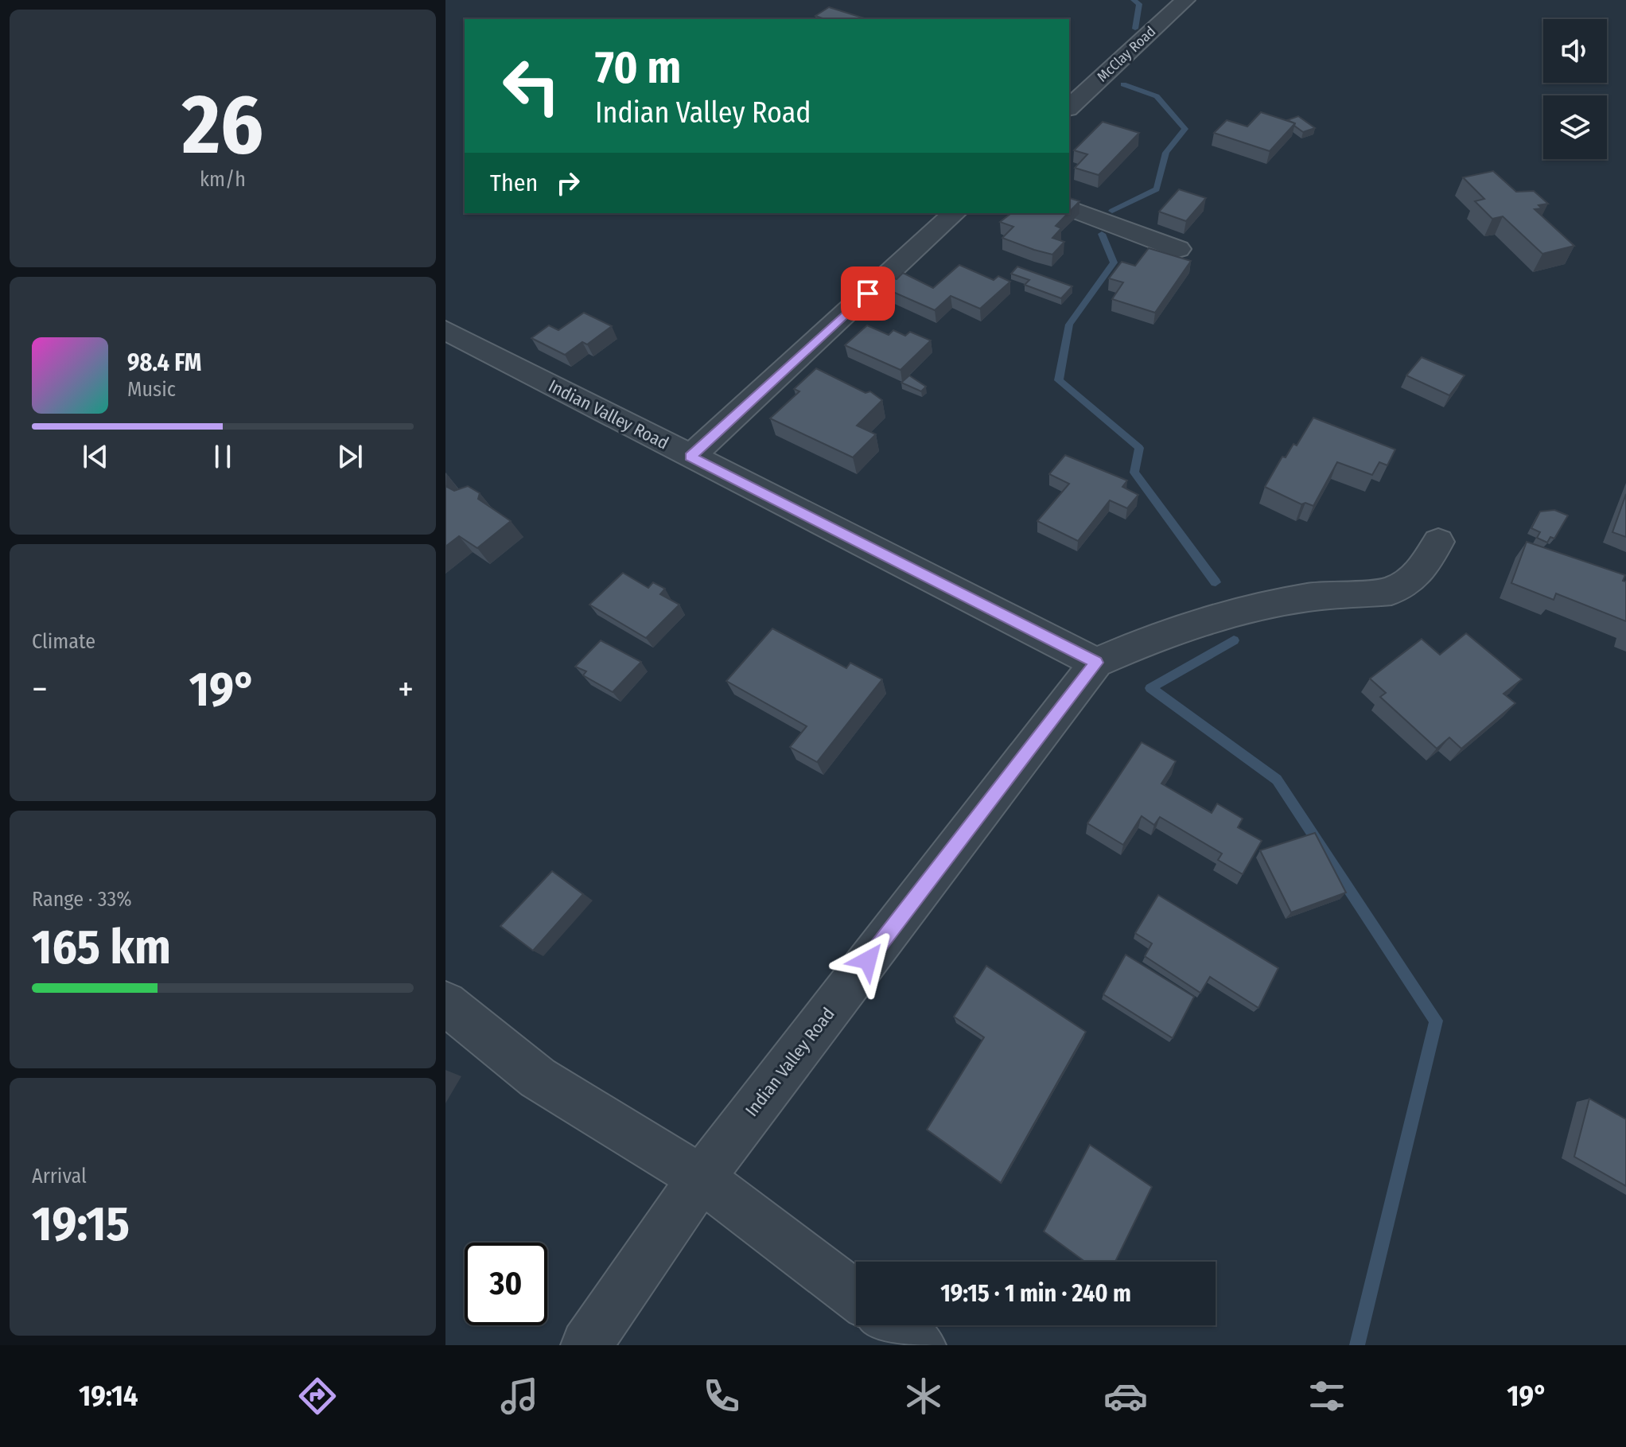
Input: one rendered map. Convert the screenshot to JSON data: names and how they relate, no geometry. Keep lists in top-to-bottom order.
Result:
{
  "streets": {
    "street": ["McClay Road", "Indian Valley Road"]
  },
  "page": {
    "tile": [
      ["26", "km/h"],
      "Climate",
      ["Range · 33%", "165 km"],
      ["Arrival", "19:15"]
    ],
    "turn": ["70 m", "Indian Valley Road"],
    "then": "Then",
    "song": ["98.4 FM", "Music"],
    "heat": ["−", "19°", "+"],
    "limit": "30",
    "trip": "19:15 · 1 min · 240 m",
    "tabs": ["19:14", "19°"]
  }
}
